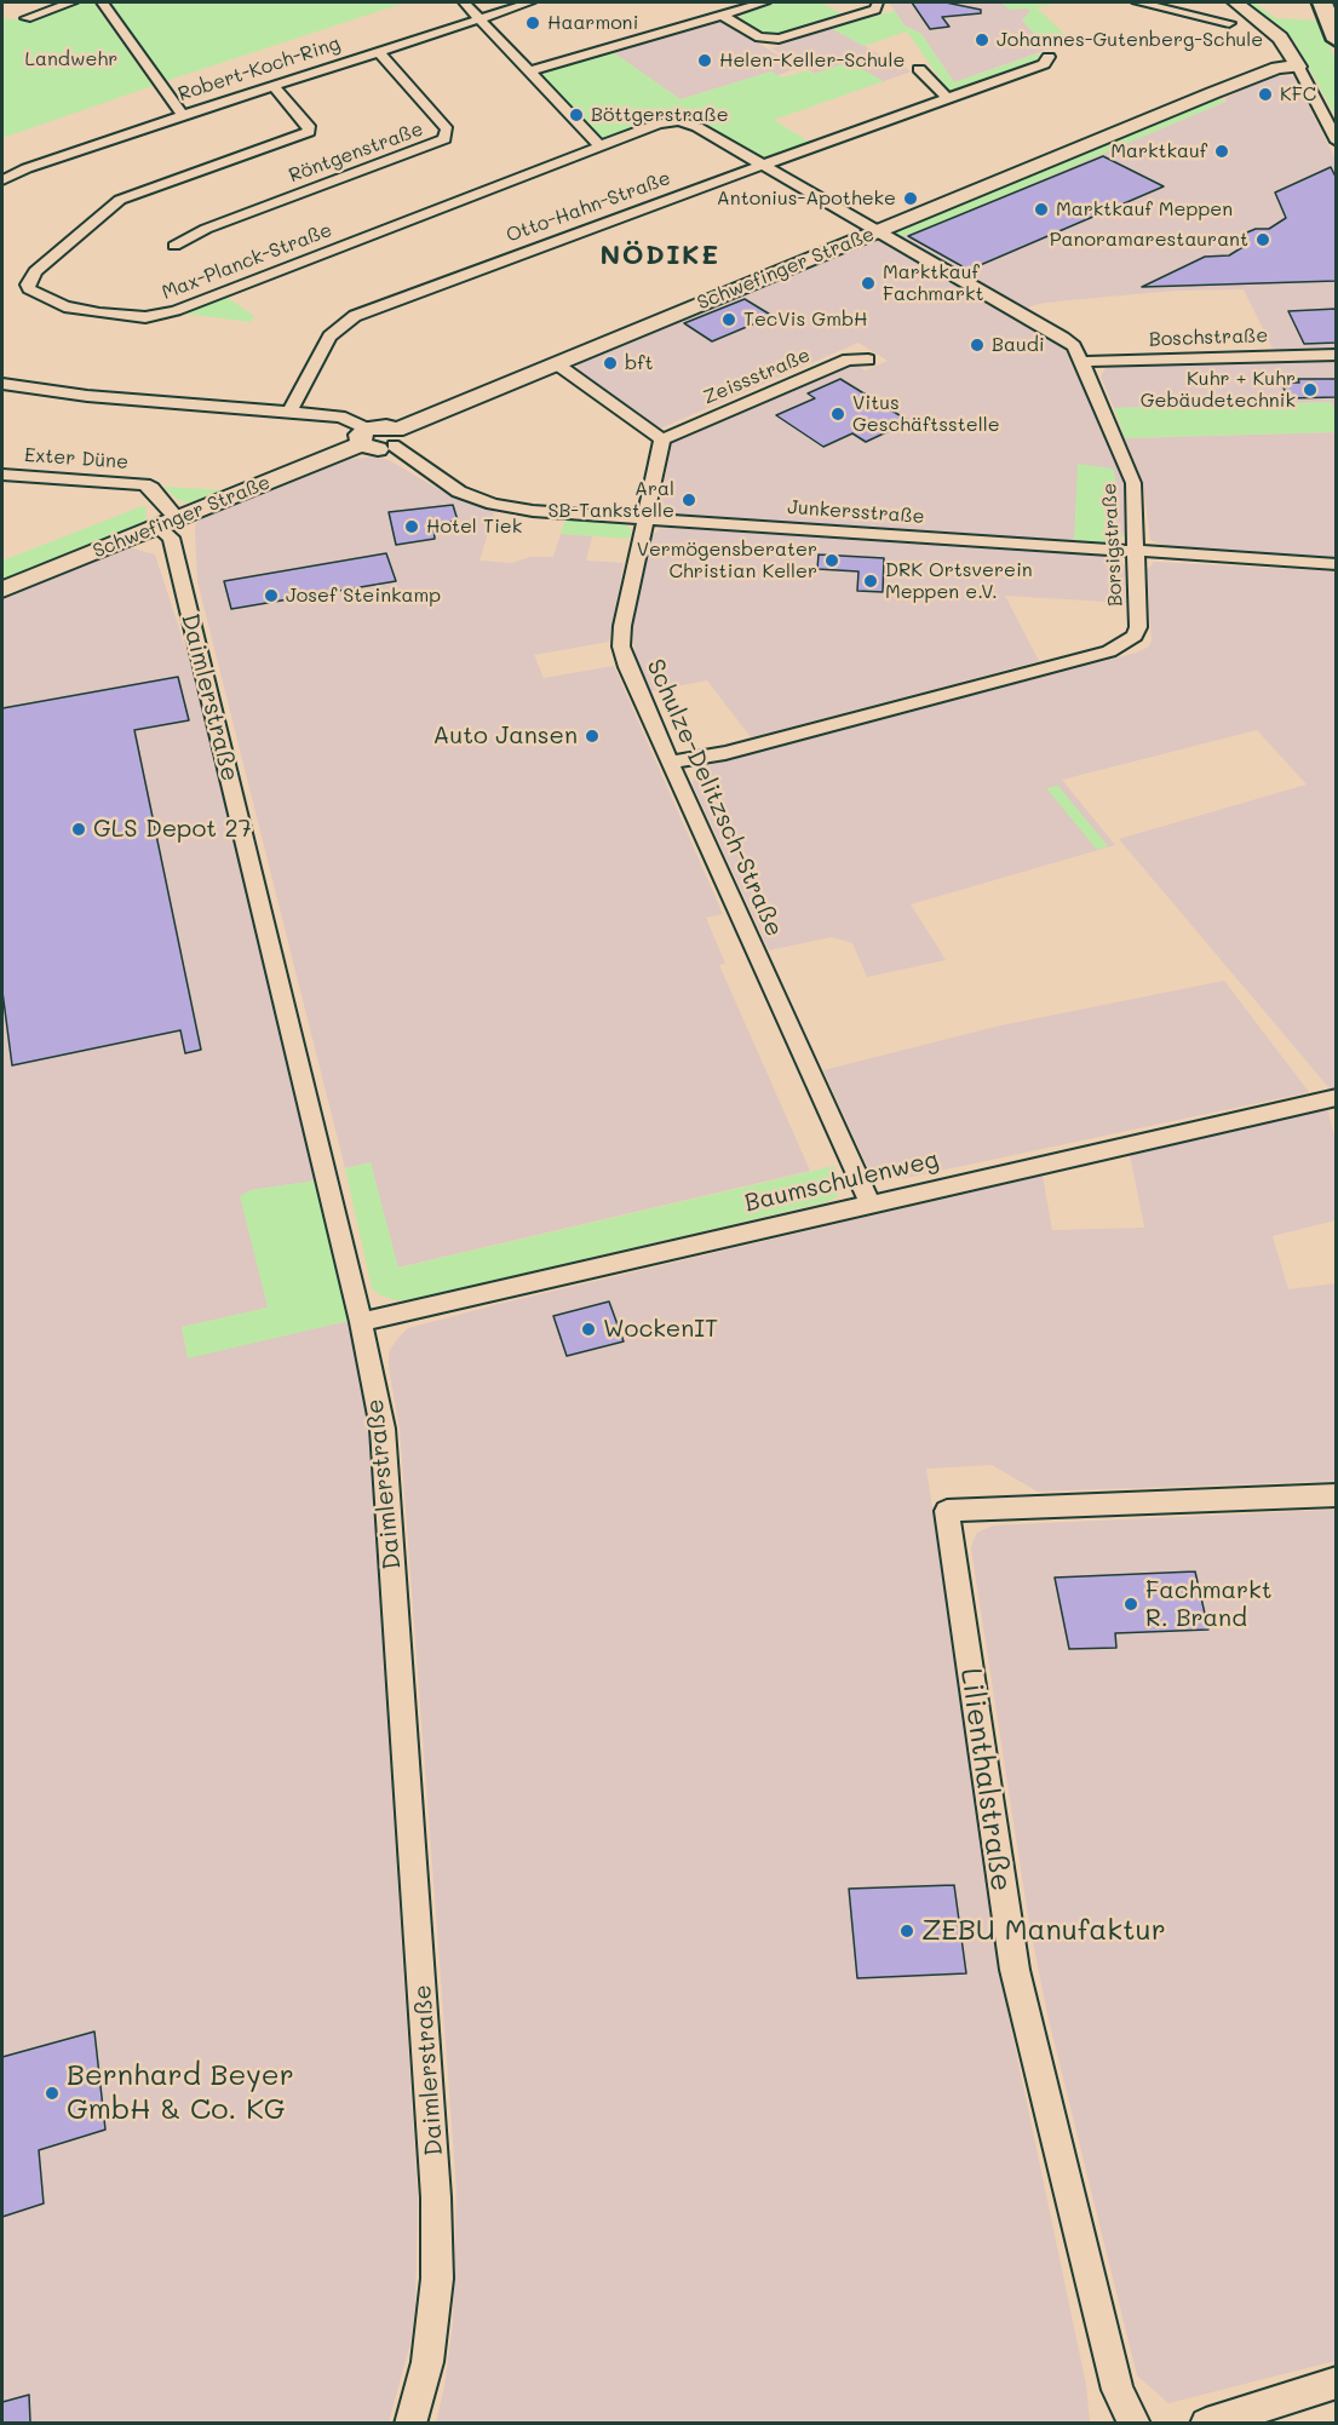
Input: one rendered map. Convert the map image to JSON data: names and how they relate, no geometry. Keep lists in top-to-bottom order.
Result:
{
  "streets": {
    "street": [
      "Robert-Koch-Ring",
      "Röntgenstraße",
      "Otto-Hahn-Straße",
      "Max-Planck-Straße",
      "Schwefinger Straße",
      "Boschstraße",
      "Zeissstraße",
      "Exter Düne",
      "Junkersstraße",
      "Borsigstraße",
      "Daimlerstraße",
      "Schulze-Delitzsch-Straße",
      "Baumschulenweg",
      "Lilienthalstraße"
    ]
  },
  "crossings": [
    ["Robert-Koch-Ring", "Röntgenstraße"],
    ["Robert-Koch-Ring", "Max-Planck-Straße"],
    ["Otto-Hahn-Straße", "Borsigstraße"],
    ["Max-Planck-Straße", "Borsigstraße"],
    ["Schwefinger Straße", "Exter Düne"],
    ["Schwefinger Straße", "Junkersstraße"],
    ["Schwefinger Straße", "Borsigstraße"],
    ["Schwefinger Straße", "Daimlerstraße"],
    ["Boschstraße", "Borsigstraße"],
    ["Zeissstraße", "Schulze-Delitzsch-Straße"],
    ["Exter Düne", "Daimlerstraße"],
    ["Junkersstraße", "Borsigstraße"],
    ["Junkersstraße", "Schulze-Delitzsch-Straße"],
    ["Borsigstraße", "Schulze-Delitzsch-Straße"],
    ["Daimlerstraße", "Baumschulenweg"],
    ["Schulze-Delitzsch-Straße", "Baumschulenweg"]
  ],
  "districts": ["NÖDIKE"],
  "parks": ["Landwehr"],
  "places": [
    "Haarmoni",
    "Johannes-Gutenberg-Schule",
    "Helen-Keller-Schule",
    "KFC",
    "Böttgerstraße",
    "Marktkauf",
    "Antonius-Apotheke",
    "Marktkauf Meppen",
    "Panoramarestaurant",
    "Marktkauf Fachmarkt",
    "TecVis GmbH",
    "Baudi",
    "bft",
    "Kuhr + Kuhr Gebäudetechnik",
    "Vitus Geschäftsstelle",
    "Aral SB-Tankstelle",
    "Hotel Tiek",
    "Vermögensberater Christian Keller",
    "DRK Ortsverein Meppen e.V.",
    "Josef Steinkamp",
    "Auto Jansen",
    "GLS Depot 27",
    "WockenIT",
    "Fachmarkt R. Brand",
    "ZEBU Manufaktur",
    "Bernhard Beyer GmbH & Co. KG"
  ]
}
